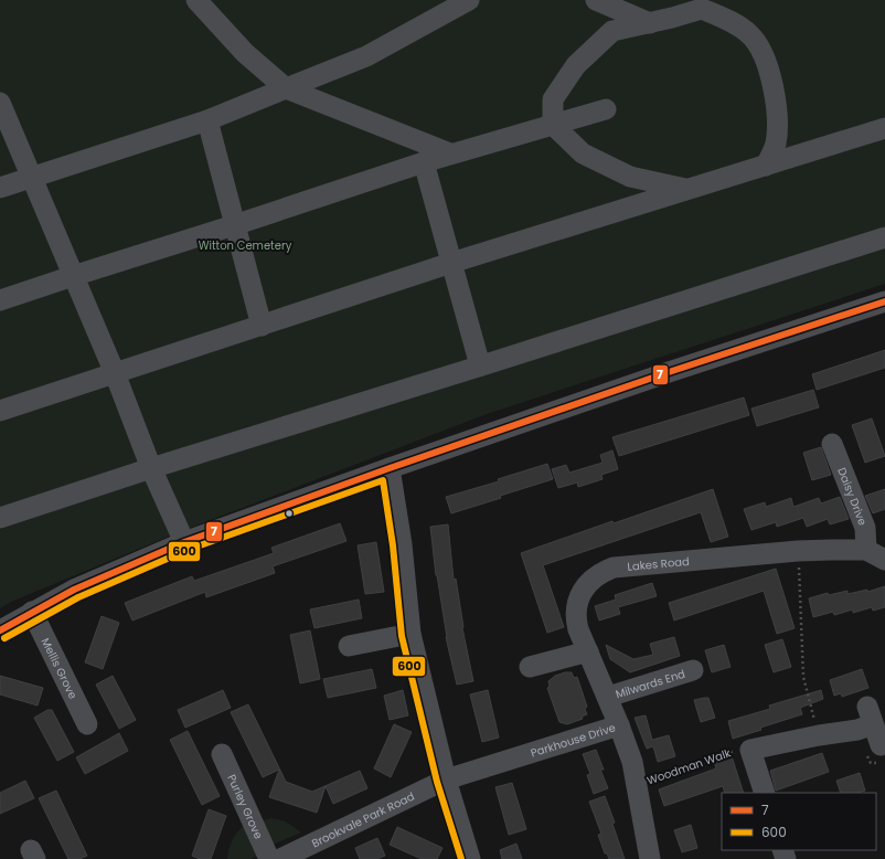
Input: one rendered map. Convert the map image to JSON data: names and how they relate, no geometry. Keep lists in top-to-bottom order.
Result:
{
  "streets": {
    "street": [
      "Daisy Drive",
      "Lakes Road",
      "Mellis Grove",
      "Milwards End",
      "Parkhouse Drive",
      "Purley Grove",
      "Brookvale Park Road"
    ],
    "path": ["Woodman Walk"]
  },
  "crossings": [
    ["Daisy Drive", "Lakes Road"],
    ["Lakes Road", "Milwards End"],
    ["Lakes Road", "Parkhouse Drive"],
    ["Parkhouse Drive", "Woodman Walk"],
    ["Parkhouse Drive", "Brookvale Park Road"]
  ],
  "parks": ["Witton Cemetery"],
  "lines": ["transit line 7", "transit line 600"],
  "legend": ["7", "600"]
}
